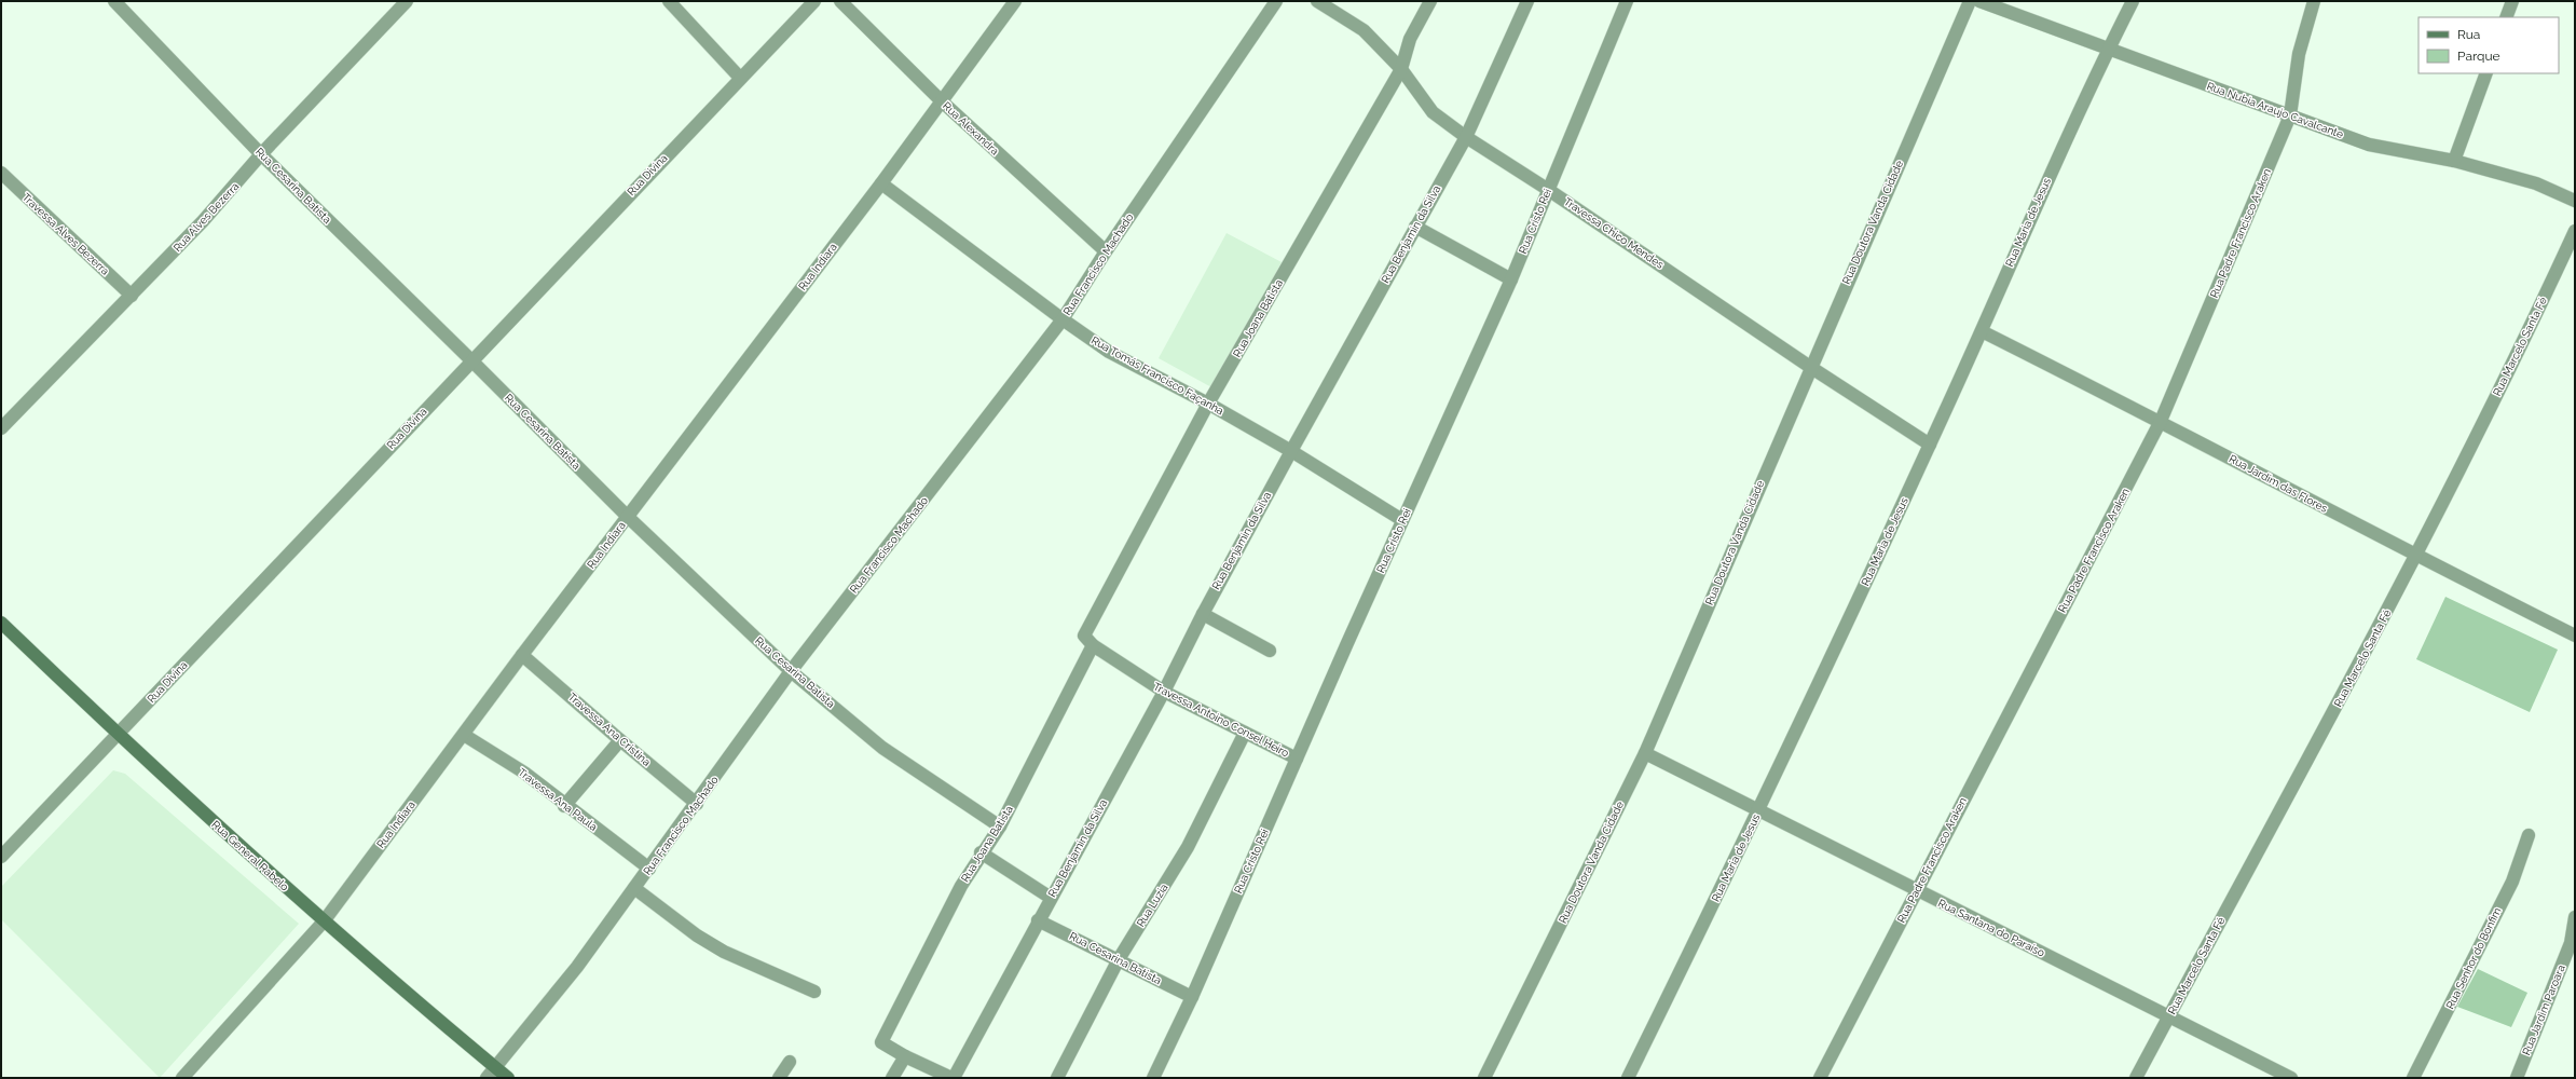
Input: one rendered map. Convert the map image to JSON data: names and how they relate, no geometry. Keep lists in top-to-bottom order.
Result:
{
  "streets": {
    "street": [
      "Rua Nubia Araujo Cavalcante",
      "Rua Alexandra",
      "Rua Divina",
      "Rua Cesarina Batista",
      "Rua Alves Bezerra",
      "Rua Cristo Rei",
      "Rua Doutora Vanda Cidade",
      "Rua Maria de Jesus",
      "Travessa Chico Mendes",
      "Rua Padre Francisco Araken",
      "Travessa Alves Bezerra",
      "Rua Benjamin da Silva",
      "Rua Francisco Machado",
      "Rua Indiara",
      "Rua Joana Batista",
      "Rua Marcelo Santa Fé",
      "Rua Tomás Francisco Façanha",
      "Rua Jardim das Flores",
      "Travessa Antoino Consel Heiro",
      "Travessa Ana Cristina",
      "Travessa Ana Paula",
      "Rua General Rabelo",
      "Rua Luzia",
      "Rua Santana do Paraíso",
      "Rua Senhor do Bonfim",
      "Rua Jardim Paroara"
    ]
  },
  "crossings": [
    ["Rua Nubia Araujo Cavalcante", "Rua Maria de Jesus"],
    ["Rua Nubia Araujo Cavalcante", "Rua Padre Francisco Araken"],
    ["Rua Alexandra", "Rua Francisco Machado"],
    ["Rua Alexandra", "Rua Indiara"],
    ["Rua Divina", "Rua Cesarina Batista"],
    ["Rua Divina", "Rua General Rabelo"],
    ["Rua Cesarina Batista", "Rua Alves Bezerra"],
    ["Rua Cesarina Batista", "Rua Cristo Rei"],
    ["Rua Cesarina Batista", "Rua Benjamin da Silva"],
    ["Rua Cesarina Batista", "Rua Francisco Machado"],
    ["Rua Cesarina Batista", "Rua Indiara"],
    ["Rua Cesarina Batista", "Rua Joana Batista"],
    ["Rua Cesarina Batista", "Rua Luzia"],
    ["Rua Alves Bezerra", "Travessa Alves Bezerra"],
    ["Rua Cristo Rei", "Travessa Chico Mendes"],
    ["Rua Cristo Rei", "Rua Tomás Francisco Façanha"],
    ["Rua Cristo Rei", "Travessa Antoino Consel Heiro"],
    ["Rua Doutora Vanda Cidade", "Travessa Chico Mendes"],
    ["Rua Doutora Vanda Cidade", "Rua Santana do Paraíso"],
    ["Rua Maria de Jesus", "Travessa Chico Mendes"],
    ["Rua Maria de Jesus", "Rua Jardim das Flores"],
    ["Rua Maria de Jesus", "Rua Santana do Paraíso"],
    ["Travessa Chico Mendes", "Rua Benjamin da Silva"],
    ["Travessa Chico Mendes", "Rua Joana Batista"],
    ["Rua Padre Francisco Araken", "Rua Jardim das Flores"],
    ["Rua Padre Francisco Araken", "Rua Santana do Paraíso"],
    ["Rua Benjamin da Silva", "Rua Tomás Francisco Façanha"],
    ["Rua Benjamin da Silva", "Travessa Antoino Consel Heiro"],
    ["Rua Francisco Machado", "Rua Tomás Francisco Façanha"],
    ["Rua Francisco Machado", "Travessa Ana Cristina"],
    ["Rua Francisco Machado", "Travessa Ana Paula"],
    ["Rua Francisco Machado", "Rua General Rabelo"],
    ["Rua Indiara", "Rua Tomás Francisco Façanha"],
    ["Rua Indiara", "Travessa Ana Cristina"],
    ["Rua Indiara", "Travessa Ana Paula"],
    ["Rua Indiara", "Rua General Rabelo"],
    ["Rua Joana Batista", "Rua Tomás Francisco Façanha"],
    ["Rua Joana Batista", "Travessa Antoino Consel Heiro"],
    ["Rua Marcelo Santa Fé", "Rua Jardim das Flores"],
    ["Rua Marcelo Santa Fé", "Rua Santana do Paraíso"],
    ["Travessa Antoino Consel Heiro", "Rua Luzia"]
  ],
  "legend": ["Rua", "Parque"]
}
